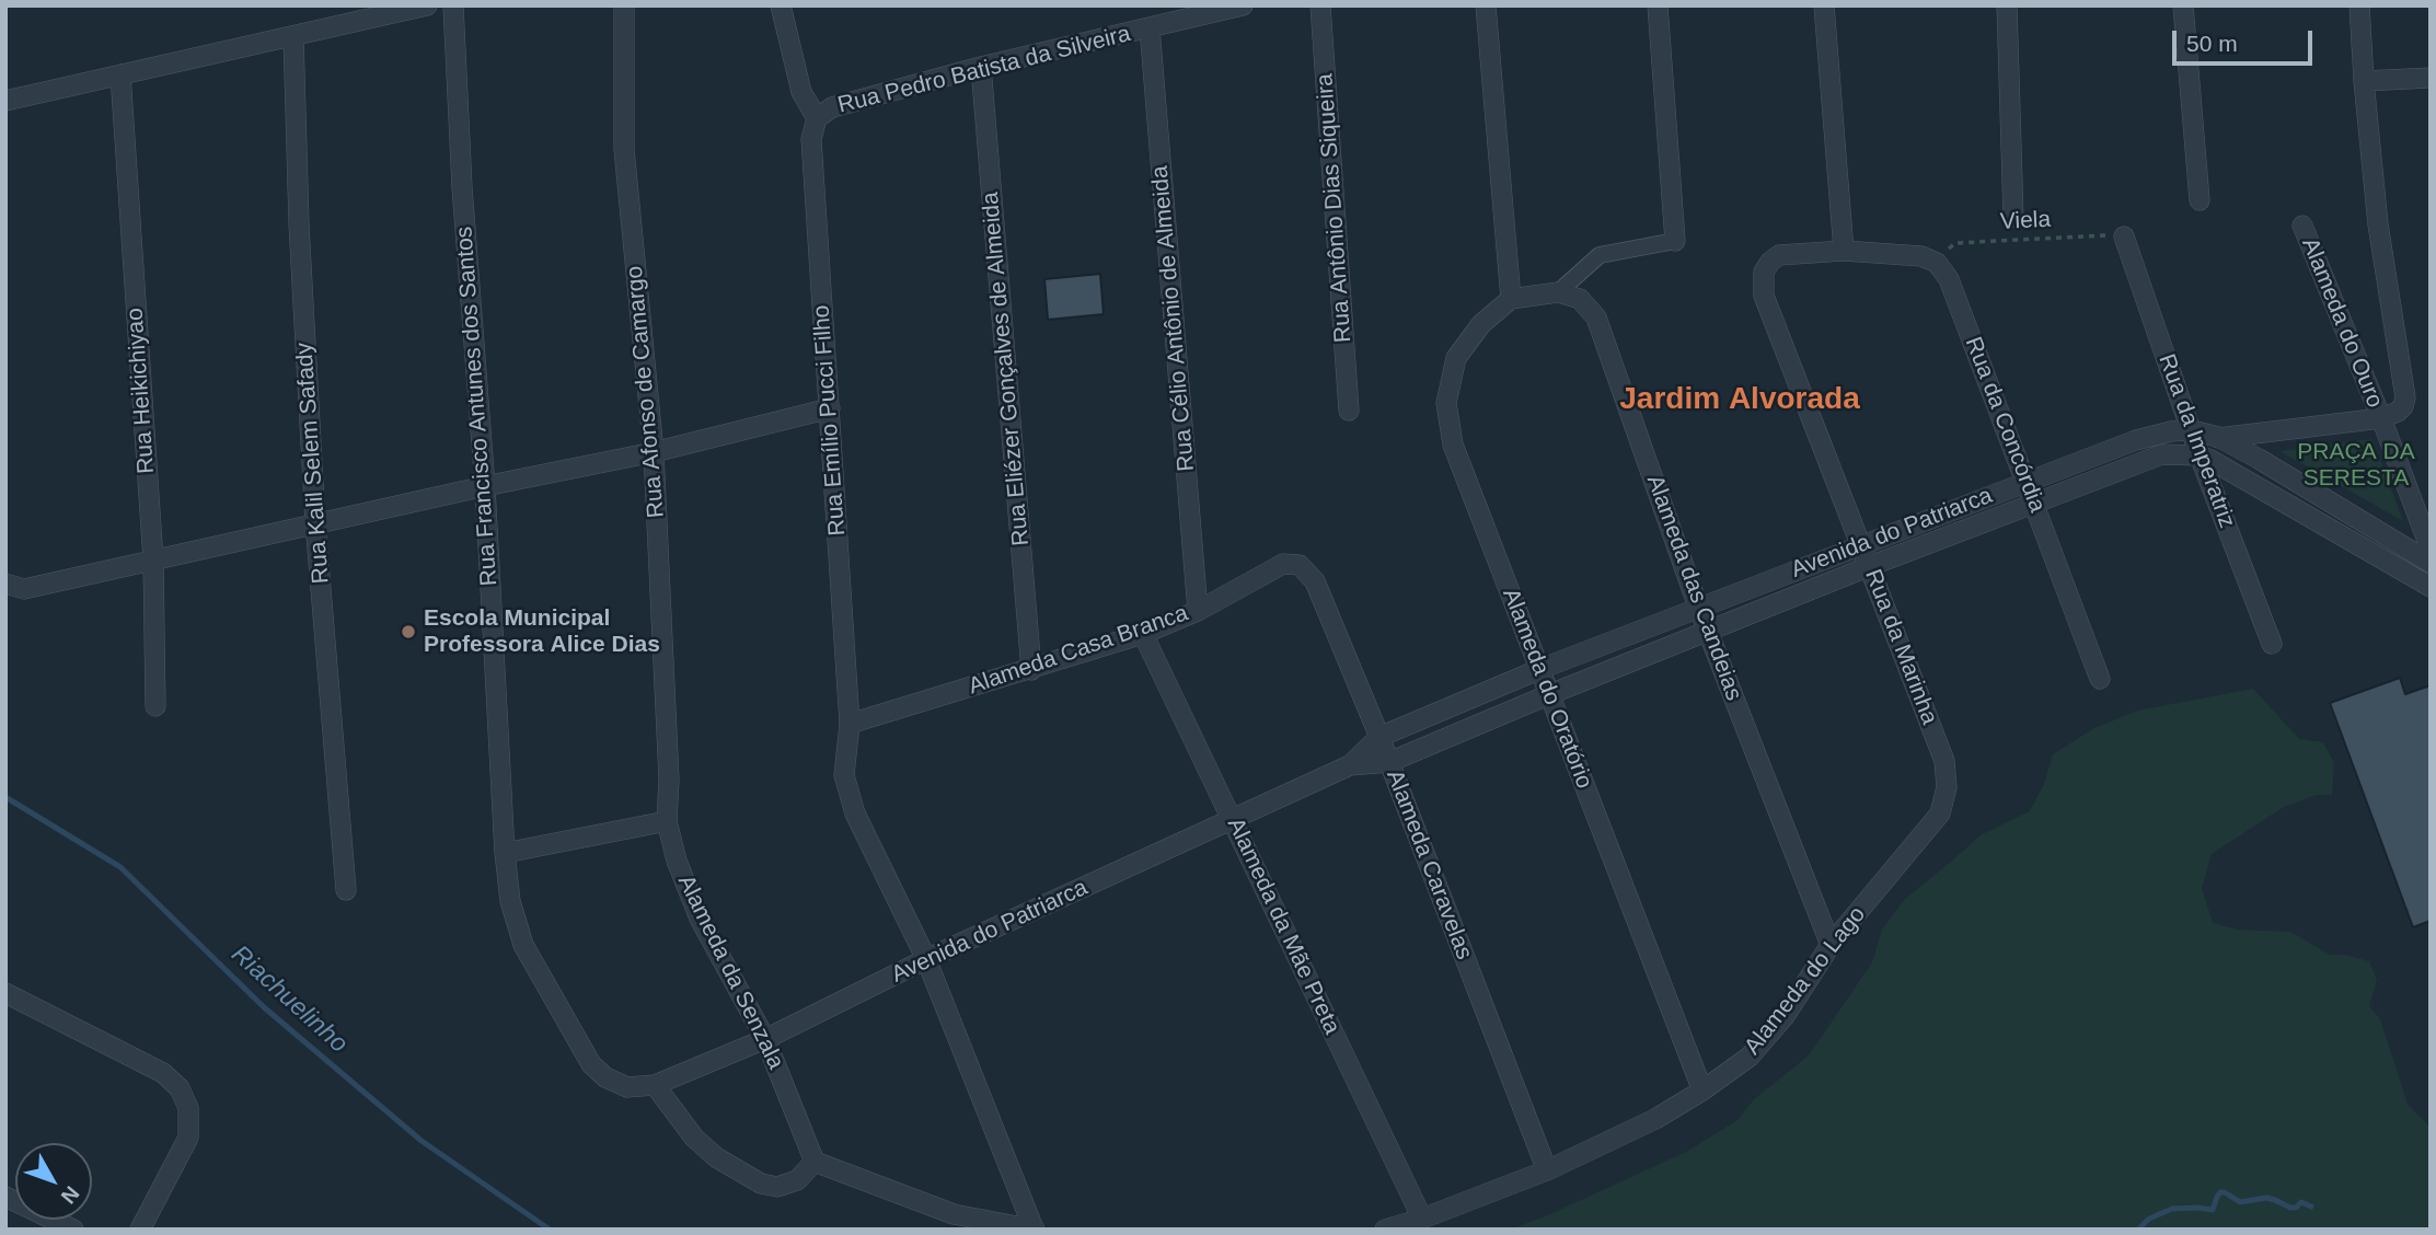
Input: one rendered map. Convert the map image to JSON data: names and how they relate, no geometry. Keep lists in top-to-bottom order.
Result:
{
  "streets": {
    "street": [
      "Rua Pedro Batista da Silveira",
      "Rua Antônio Dias Siqueira",
      "Rua Célio Antônio de Almeida",
      "Alameda do Ouro",
      "Rua Eliézer Gonçalves de Almeida",
      "Rua Heikichiyao",
      "Rua Afonso de Camargo",
      "Rua Francisco Antunes dos Santos",
      "Rua Emílio Pucci Filho",
      "Rua da Concórdia",
      "Rua da Imperatriz",
      "Rua Kalil Selem Safady",
      "Avenida do Patriarca",
      "Alameda das Candeias",
      "Rua da Marinha",
      "Alameda Casa Branca",
      "Alameda do Oratório",
      "Alameda Caravelas",
      "Alameda da Mãe Preta",
      "Alameda da Senzala",
      "Alameda do Lago"
    ],
    "path": ["Viela"]
  },
  "crossings": [
    ["Rua Pedro Batista da Silveira", "Rua Célio Antônio de Almeida"],
    ["Rua Pedro Batista da Silveira", "Rua Eliézer Gonçalves de Almeida"],
    ["Rua Pedro Batista da Silveira", "Rua Emílio Pucci Filho"],
    ["Viela", "Rua da Concórdia"],
    ["Viela", "Rua da Imperatriz"],
    ["Rua Célio Antônio de Almeida", "Alameda Casa Branca"],
    ["Rua Eliézer Gonçalves de Almeida", "Alameda Casa Branca"],
    ["Rua Afonso de Camargo", "Alameda da Senzala"],
    ["Rua Francisco Antunes dos Santos", "Avenida do Patriarca"],
    ["Rua Emílio Pucci Filho", "Avenida do Patriarca"],
    ["Rua Emílio Pucci Filho", "Alameda Casa Branca"],
    ["Rua da Concórdia", "Avenida do Patriarca"],
    ["Rua da Imperatriz", "Avenida do Patriarca"],
    ["Avenida do Patriarca", "Alameda das Candeias"],
    ["Avenida do Patriarca", "Rua da Marinha"],
    ["Avenida do Patriarca", "Alameda do Oratório"],
    ["Avenida do Patriarca", "Alameda Caravelas"],
    ["Avenida do Patriarca", "Alameda da Mãe Preta"],
    ["Avenida do Patriarca", "Alameda da Senzala"],
    ["Alameda das Candeias", "Alameda do Lago"],
    ["Rua da Marinha", "Alameda do Lago"],
    ["Alameda Casa Branca", "Alameda Caravelas"],
    ["Alameda Casa Branca", "Alameda da Mãe Preta"],
    ["Alameda do Oratório", "Alameda do Lago"],
    ["Alameda Caravelas", "Alameda do Lago"],
    ["Alameda da Mãe Preta", "Alameda do Lago"]
  ],
  "districts": ["Jardim Alvorada"],
  "water": ["Riachuelinho"],
  "parks": ["PRAÇA DA SERESTA"],
  "places": ["Escola Municipal Professora Alice Dias"],
  "scale_bar": "50 m",
  "north": "bottom right"
}
